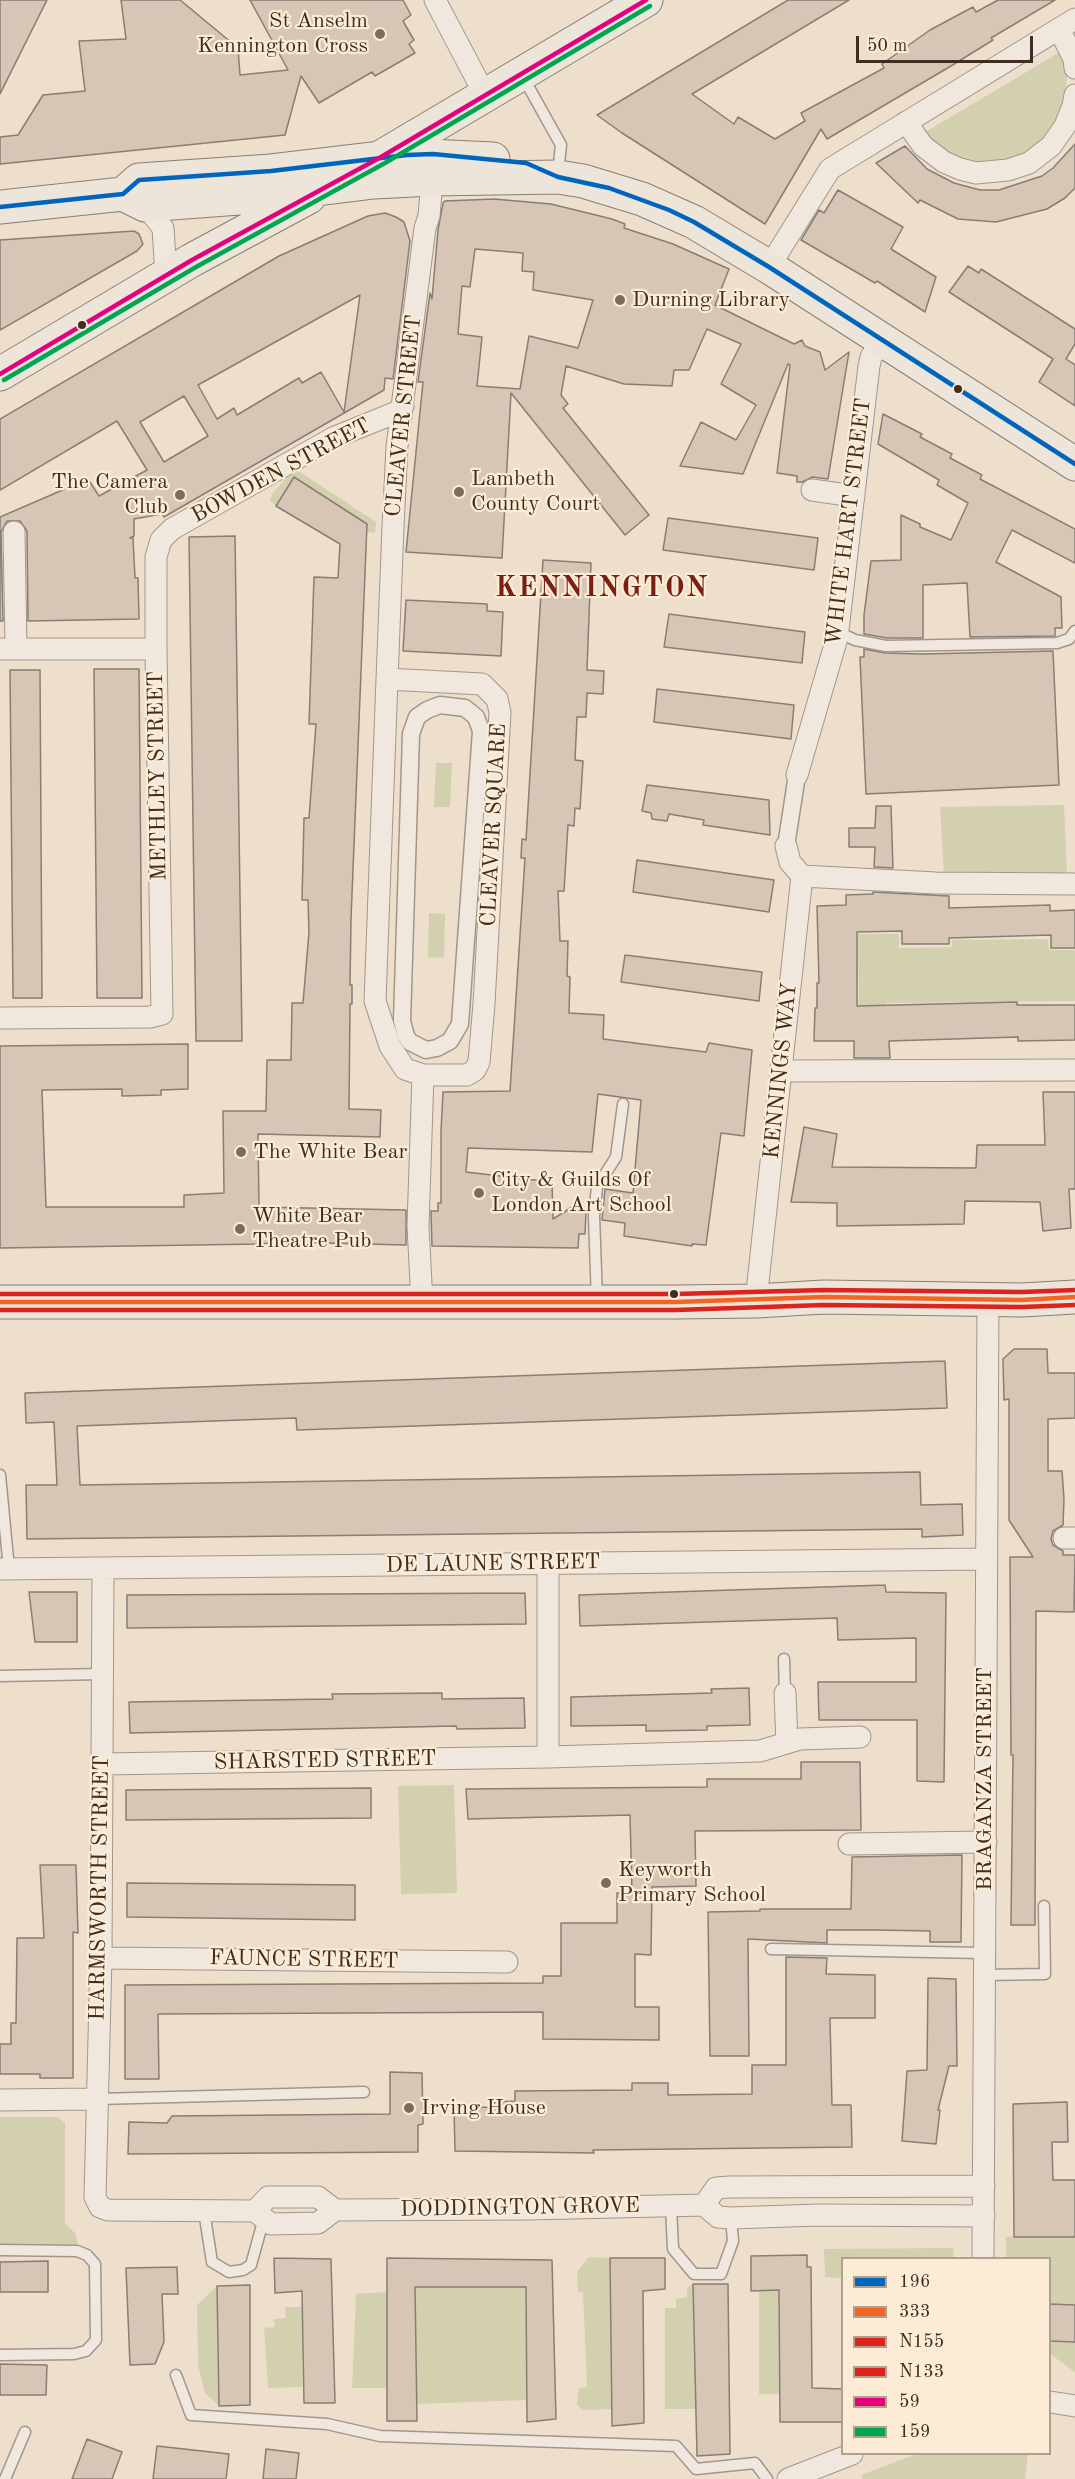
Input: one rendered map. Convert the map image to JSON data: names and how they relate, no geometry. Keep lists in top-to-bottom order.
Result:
{
  "streets": {
    "street": [
      "CLEAVER STREET",
      "BOWDEN STREET",
      "WHITE HART STREET",
      "METHLEY STREET",
      "CLEAVER SQUARE",
      "KENNINGS WAY",
      "DE LAUNE STREET",
      "SHARSTED STREET",
      "BRAGANZA STREET",
      "HARMSWORTH STREET",
      "FAUNCE STREET",
      "DODDINGTON GROVE"
    ]
  },
  "crossings": [
    ["CLEAVER STREET", "BOWDEN STREET"],
    ["CLEAVER STREET", "CLEAVER SQUARE"],
    ["BOWDEN STREET", "METHLEY STREET"],
    ["DE LAUNE STREET", "BRAGANZA STREET"],
    ["DE LAUNE STREET", "HARMSWORTH STREET"],
    ["SHARSTED STREET", "HARMSWORTH STREET"],
    ["BRAGANZA STREET", "DODDINGTON GROVE"],
    ["HARMSWORTH STREET", "FAUNCE STREET"]
  ],
  "districts": ["KENNINGTON"],
  "places": [
    "St Anselm Kennington Cross",
    "Durning Library",
    "Lambeth County Court",
    "The Camera Club",
    "The White Bear",
    "City & Guilds Of London Art School",
    "White Bear Theatre Pub",
    "Keyworth Primary School",
    "Irving House"
  ],
  "lines": [
    "transit line 59",
    "transit line 159",
    "transit line 196",
    "transit line N133",
    "transit line 333",
    "transit line N155"
  ],
  "legend": [
    "196",
    "333",
    "N155",
    "N133",
    "59",
    "159"
  ],
  "scale_bar": "50 m"
}
